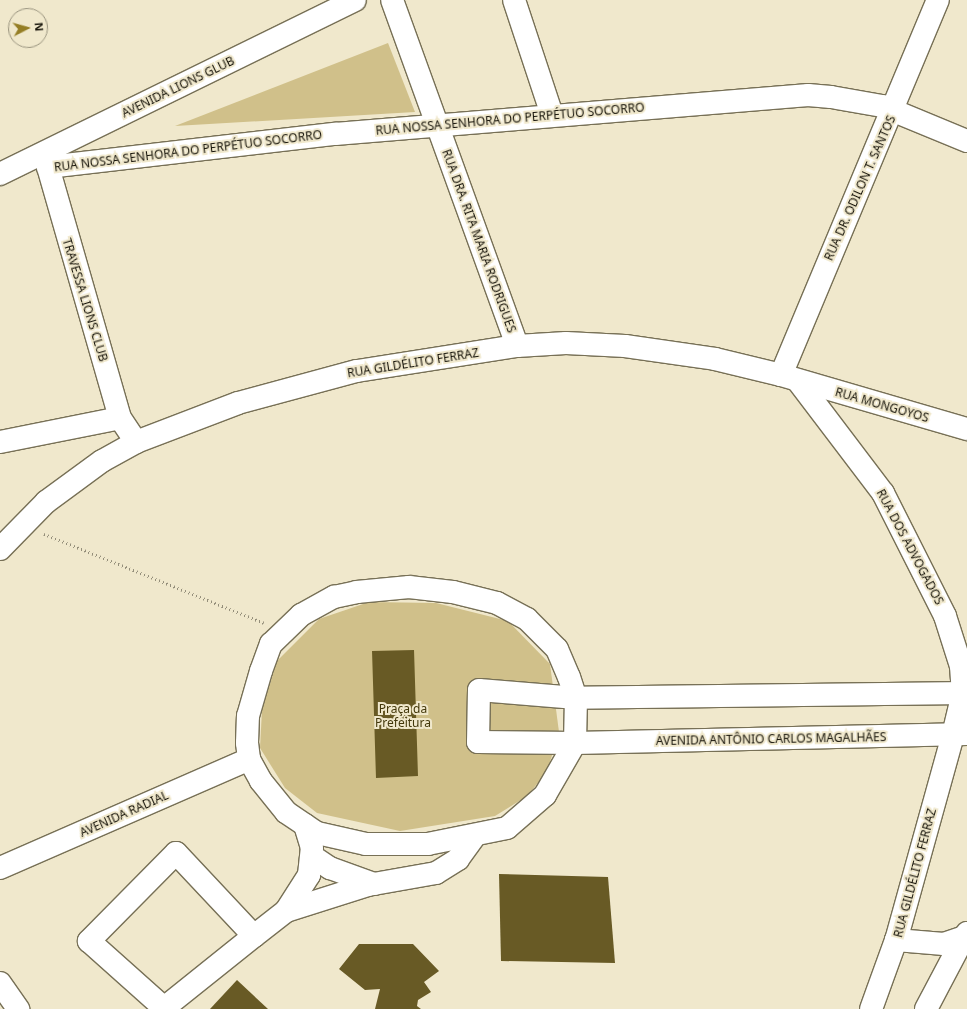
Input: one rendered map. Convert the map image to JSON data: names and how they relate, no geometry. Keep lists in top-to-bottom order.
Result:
{
  "streets": {
    "street": [
      "AVENIDA LIONS GLUB",
      "RUA NOSSA SENHORA DO PERPÉTUO SOCORRO",
      "RUA DR. ODILON T. SANTOS",
      "RUA DRA. RITA MARIA RODRIGUES",
      "TRAVESSA LIONS CLUB",
      "RUA GILDÉLITO FERRAZ",
      "RUA MONGOYOS",
      "RUA DOS ADVOGADOS",
      "AVENIDA ANTÔNIO CARLOS MAGALHÃES",
      "AVENIDA RADIAL"
    ]
  },
  "crossings": [
    ["AVENIDA LIONS GLUB", "RUA NOSSA SENHORA DO PERPÉTUO SOCORRO"],
    ["AVENIDA LIONS GLUB", "TRAVESSA LIONS CLUB"],
    ["RUA NOSSA SENHORA DO PERPÉTUO SOCORRO", "RUA DR. ODILON T. SANTOS"],
    ["RUA NOSSA SENHORA DO PERPÉTUO SOCORRO", "RUA DRA. RITA MARIA RODRIGUES"],
    ["RUA NOSSA SENHORA DO PERPÉTUO SOCORRO", "TRAVESSA LIONS CLUB"],
    ["RUA DR. ODILON T. SANTOS", "RUA GILDÉLITO FERRAZ"],
    ["RUA DR. ODILON T. SANTOS", "RUA MONGOYOS"],
    ["RUA DR. ODILON T. SANTOS", "RUA DOS ADVOGADOS"],
    ["RUA DRA. RITA MARIA RODRIGUES", "RUA GILDÉLITO FERRAZ"],
    ["TRAVESSA LIONS CLUB", "RUA GILDÉLITO FERRAZ"],
    ["RUA GILDÉLITO FERRAZ", "RUA MONGOYOS"],
    ["RUA GILDÉLITO FERRAZ", "RUA DOS ADVOGADOS"],
    ["RUA GILDÉLITO FERRAZ", "AVENIDA ANTÔNIO CARLOS MAGALHÃES"],
    ["RUA MONGOYOS", "RUA DOS ADVOGADOS"],
    ["RUA DOS ADVOGADOS", "AVENIDA ANTÔNIO CARLOS MAGALHÃES"]
  ],
  "parks": ["Praça da Prefeitura"],
  "north": "right"
}
